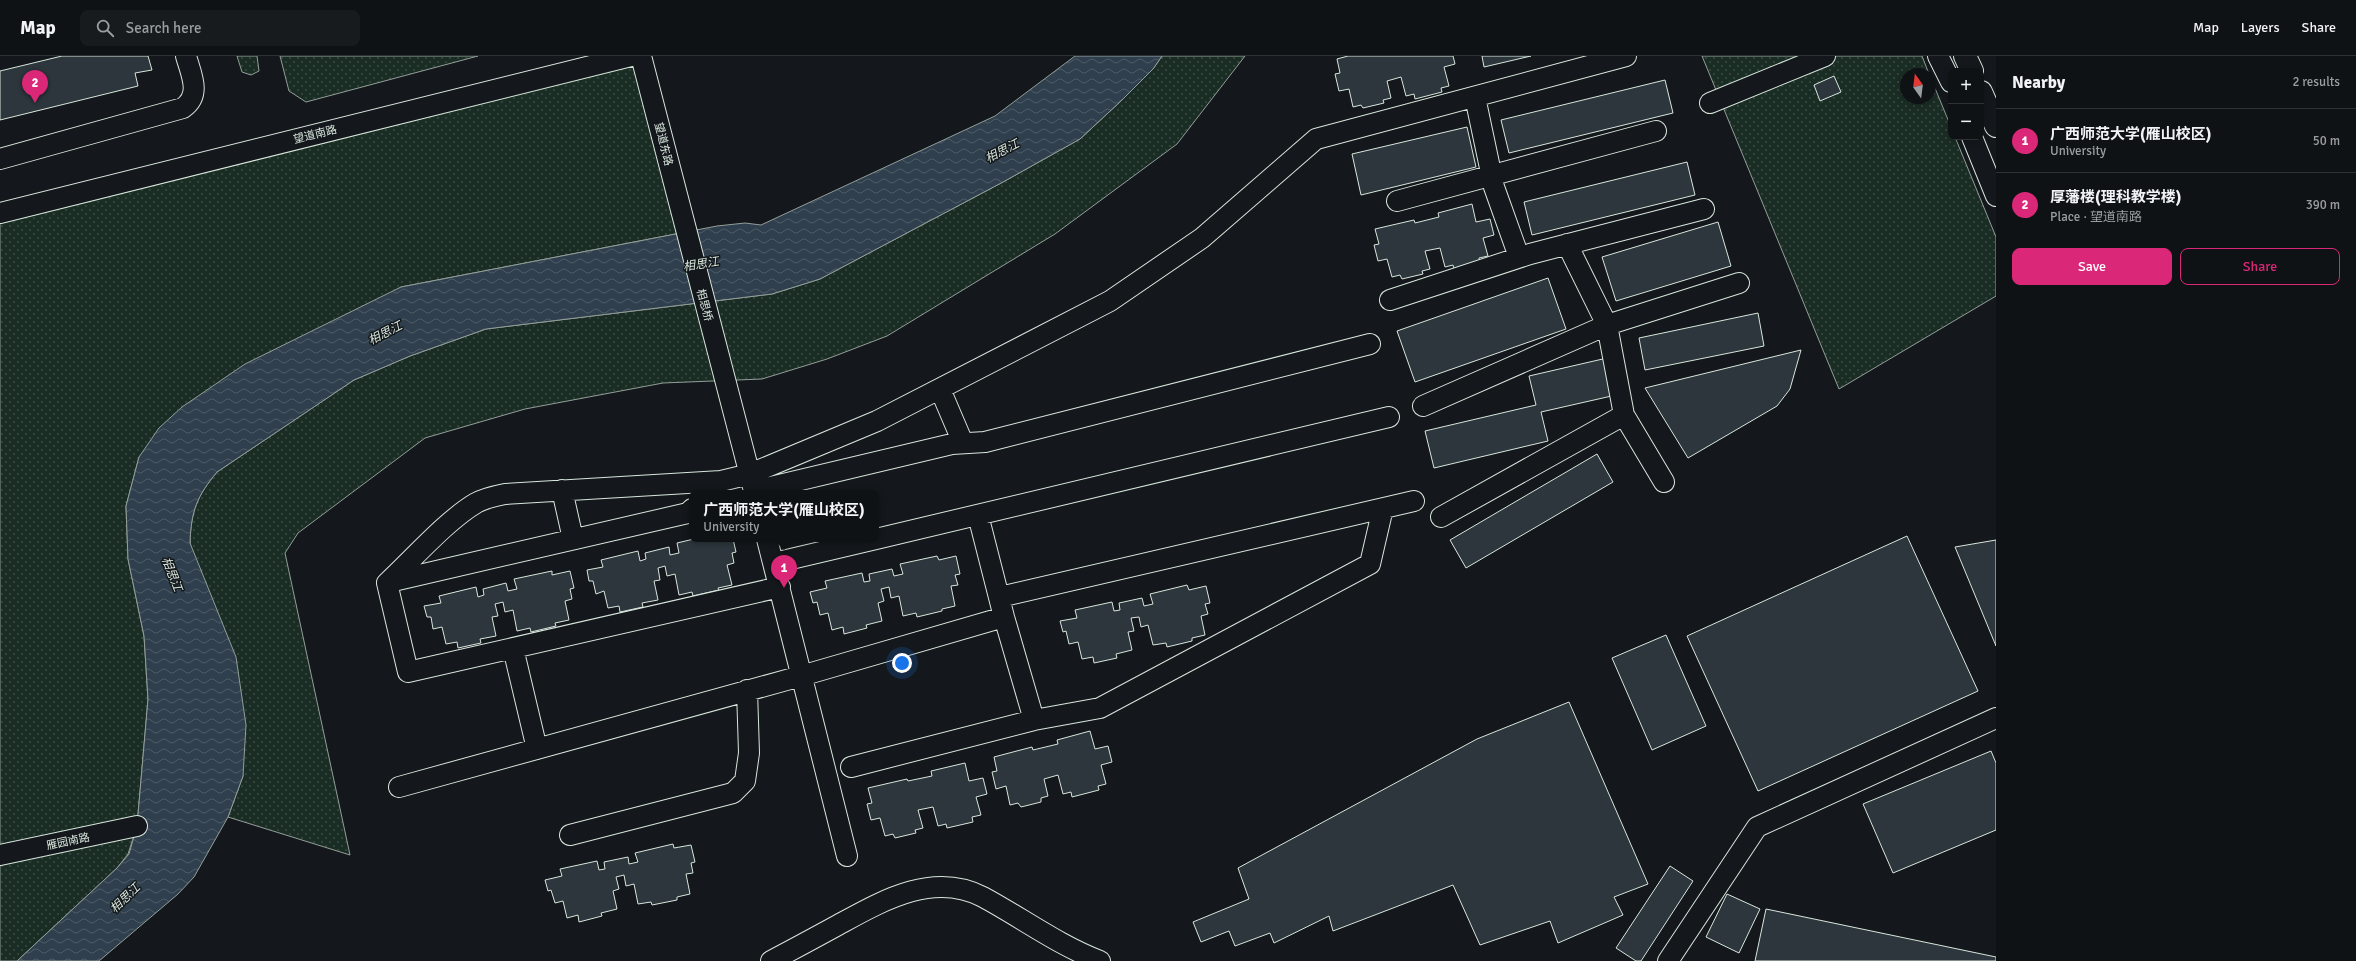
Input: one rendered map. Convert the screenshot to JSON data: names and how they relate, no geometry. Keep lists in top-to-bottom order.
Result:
{
  "streets": {
    "street": [
      "望道南路",
      "望道东路",
      "相思桥",
      "雁园南路"
    ]
  },
  "crossings": [
    ["望道东路", "相思桥"]
  ],
  "water": ["相思江"],
  "north": "top",
  "page": {
    "header": "Map",
    "search": "Search here",
    "nav": ["Map", "Layers", "Share"],
    "heading": ["Nearby", "2 results"],
    "map_buttons": ["+", "−"],
    "pins": ["2", "1"],
    "list": [
      {
        "mark": "1",
        "name": "广西师范大学(雁山校区)",
        "note": "University",
        "value": "50 m"
      },
      {
        "mark": "2",
        "name": "厚藩楼(理科教学楼)",
        "note": "Place · 望道南路",
        "value": "390 m"
      }
    ],
    "buttons": ["Save", "Share"],
    "popup": ["广西师范大学(雁山校区)", "University"]
  }
}
